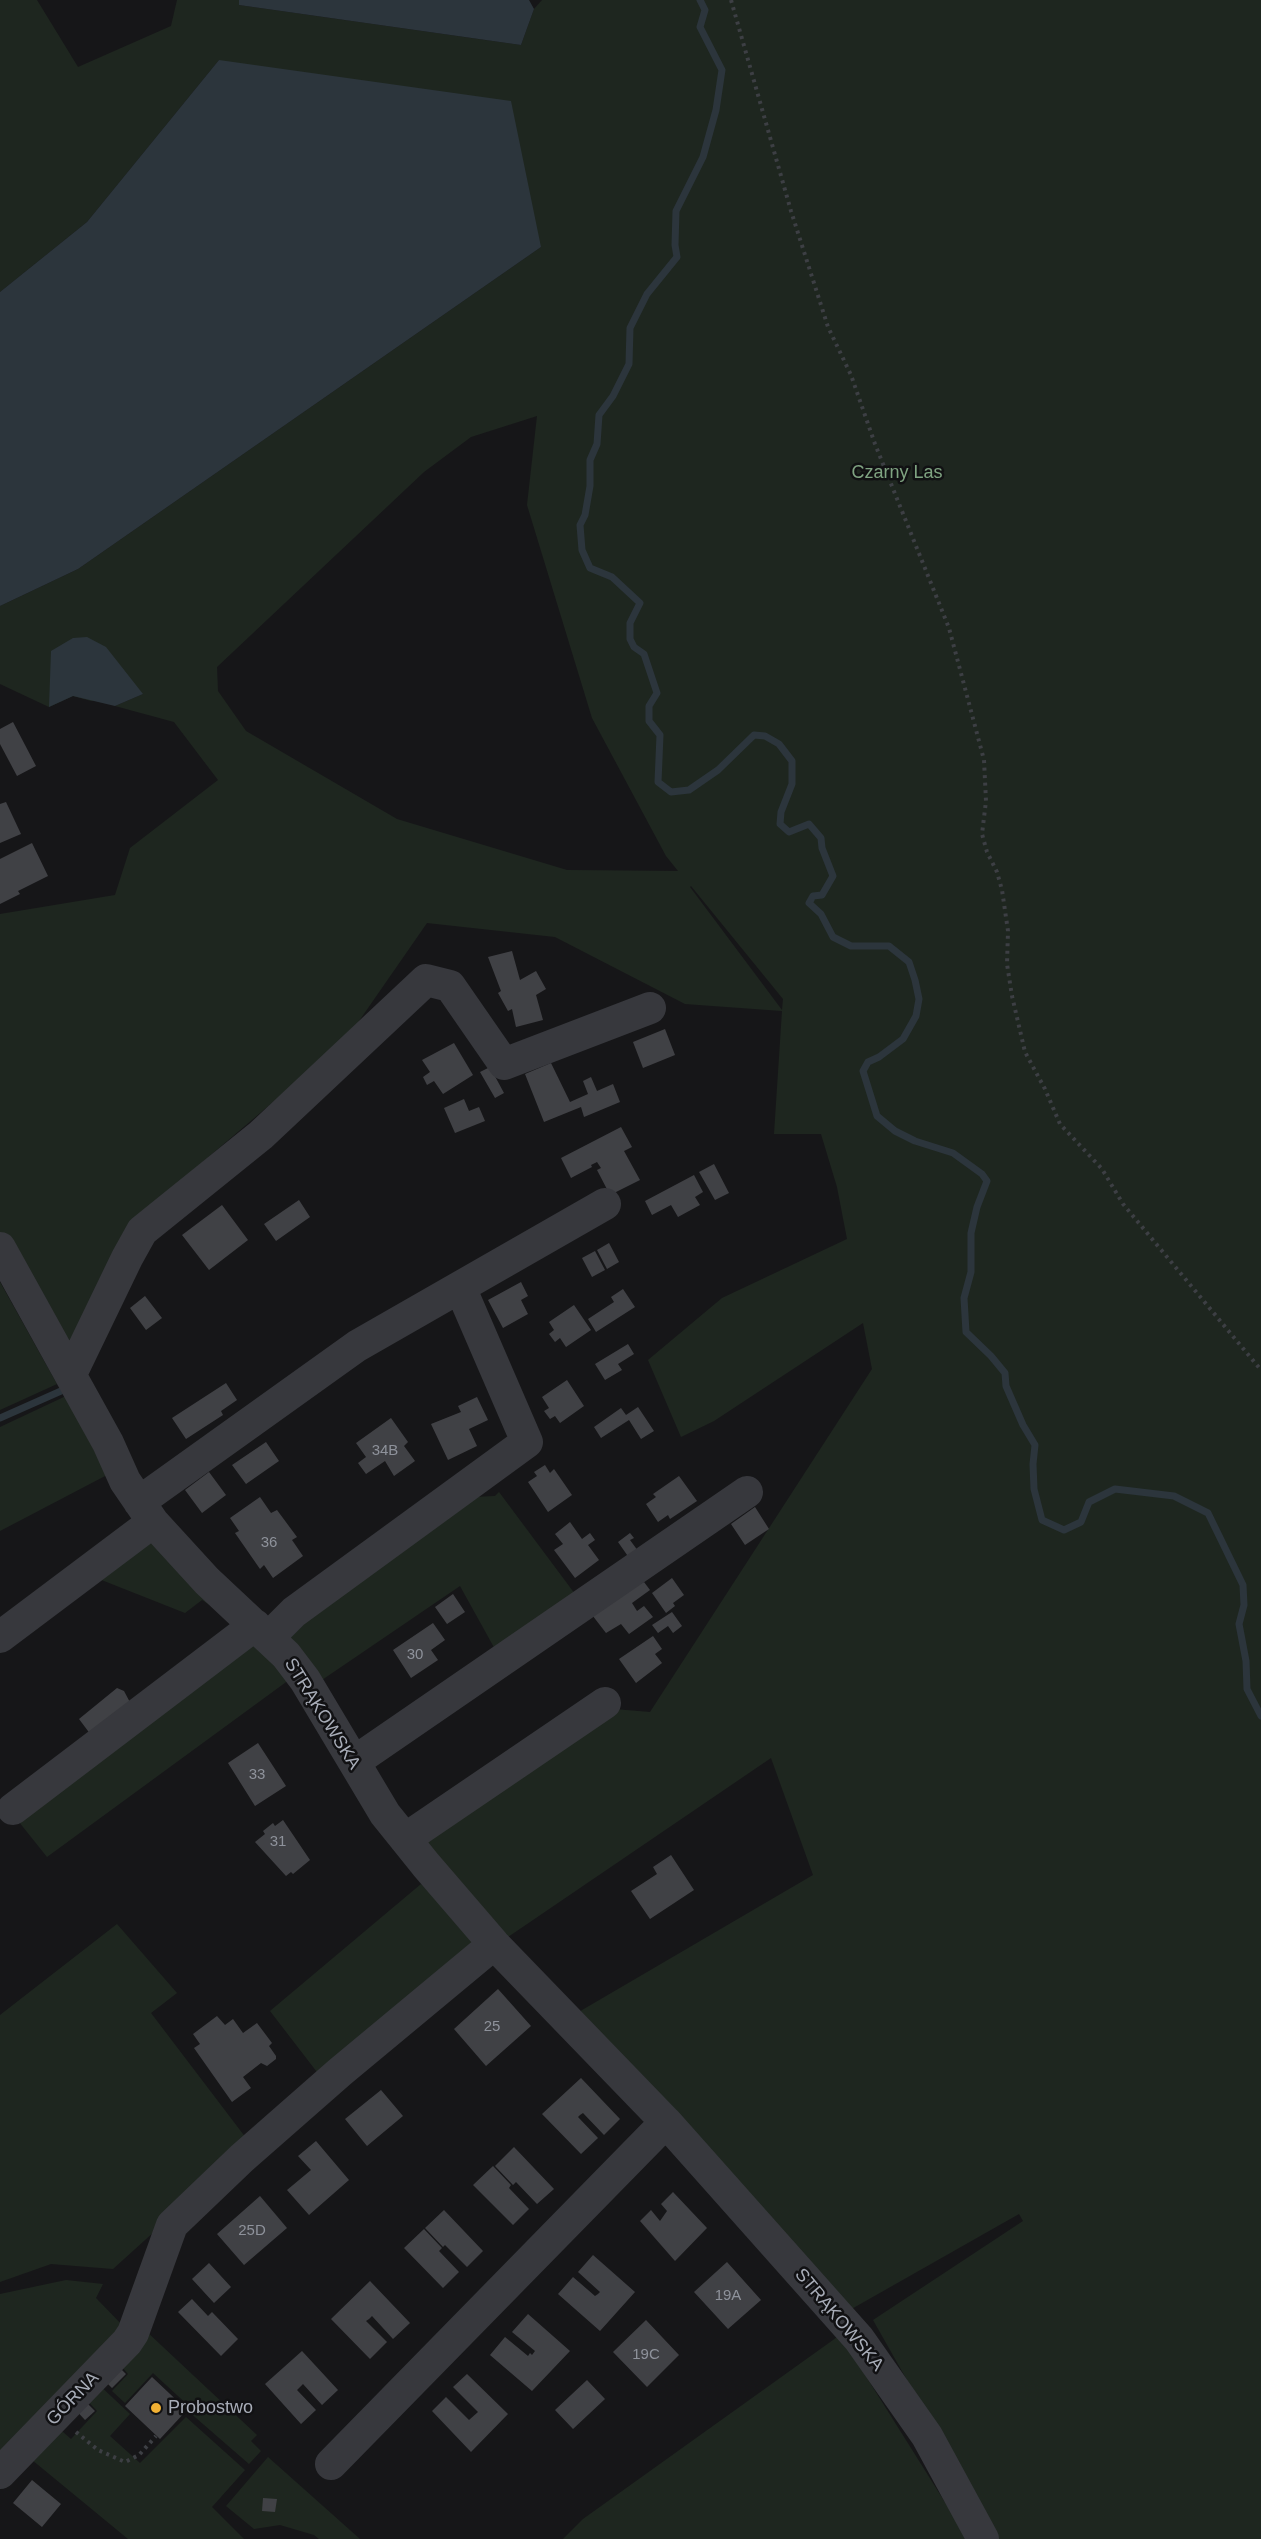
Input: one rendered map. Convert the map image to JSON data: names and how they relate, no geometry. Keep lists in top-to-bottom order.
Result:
{
  "streets": {
    "street": ["STRĄKOWSKA", "GÓRNA"]
  },
  "crossings": [
    ["STRĄKOWSKA", "GÓRNA"]
  ],
  "parks": ["Czarny Las"],
  "places": ["Probostwo"],
  "house_numbers": [
    "34B",
    "36",
    "30",
    "33",
    "31",
    "25",
    "25D",
    "19A",
    "19C"
  ]
}
